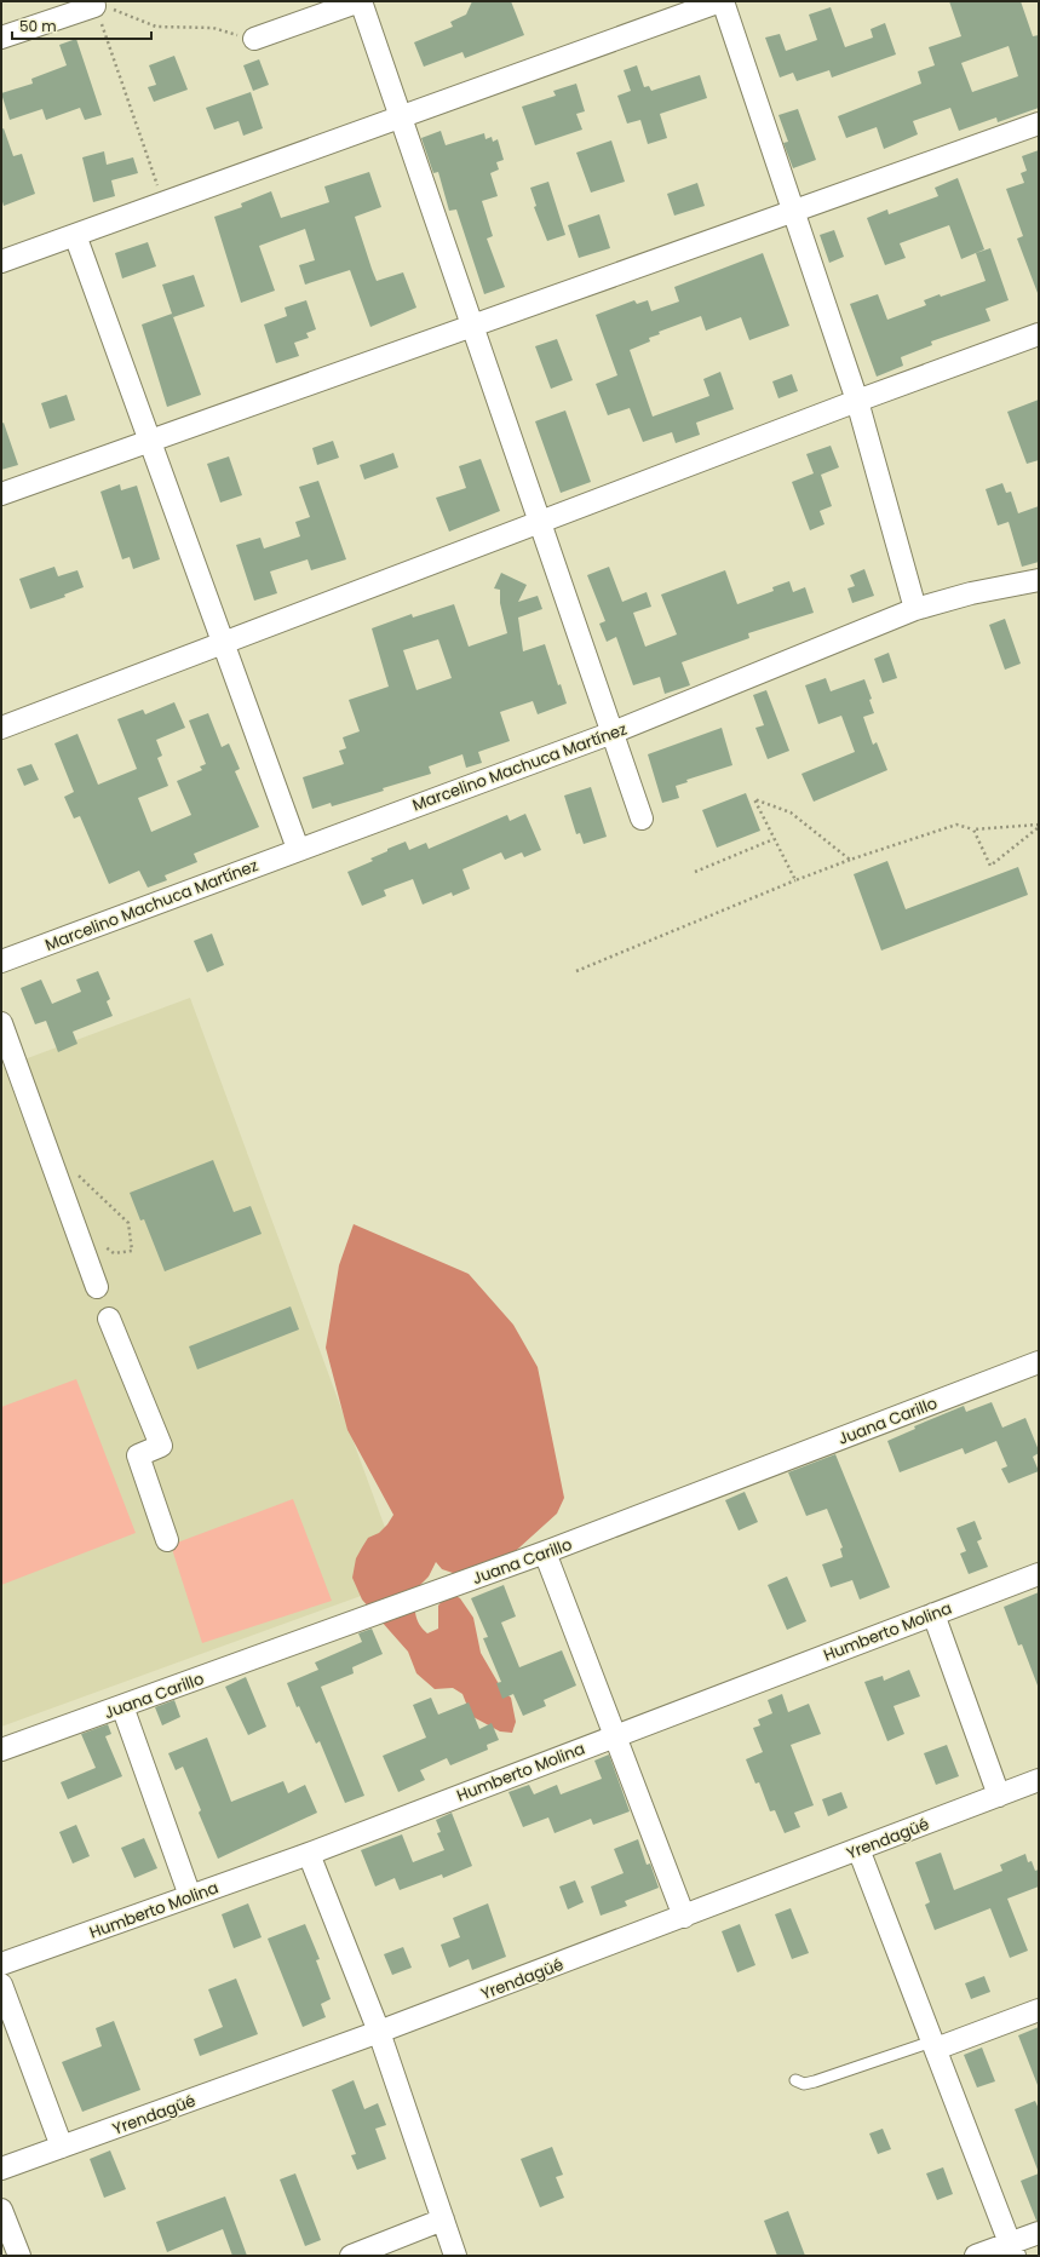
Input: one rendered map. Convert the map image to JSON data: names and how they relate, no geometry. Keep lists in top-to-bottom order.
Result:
{
  "streets": {
    "street": [
      "Marcelino Machuca Martínez",
      "Juana Carillo",
      "Humberto Molina",
      "Yrendagüé"
    ]
  },
  "scale_bar": "50 m"
}
